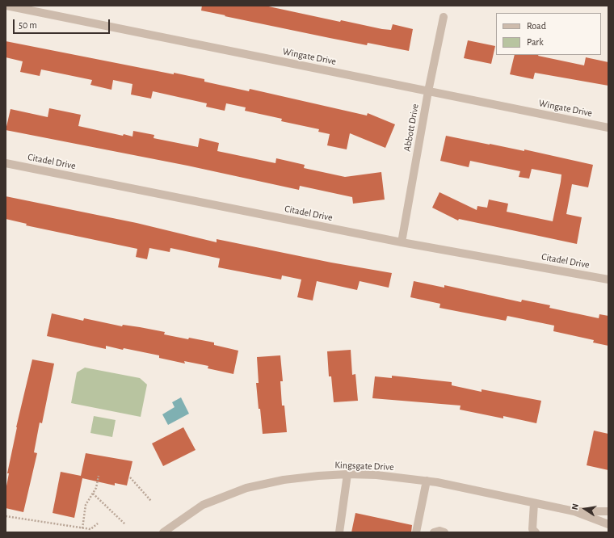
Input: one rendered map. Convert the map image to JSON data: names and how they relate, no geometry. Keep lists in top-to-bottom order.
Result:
{
  "streets": {
    "street": [
      "Wingate Drive",
      "Abbott Drive",
      "Citadel Drive",
      "Kingsgate Drive"
    ]
  },
  "crossings": [
    ["Wingate Drive", "Abbott Drive"],
    ["Abbott Drive", "Citadel Drive"]
  ],
  "legend": ["Road", "Park"],
  "scale_bar": "50 m",
  "north": "left"
}
